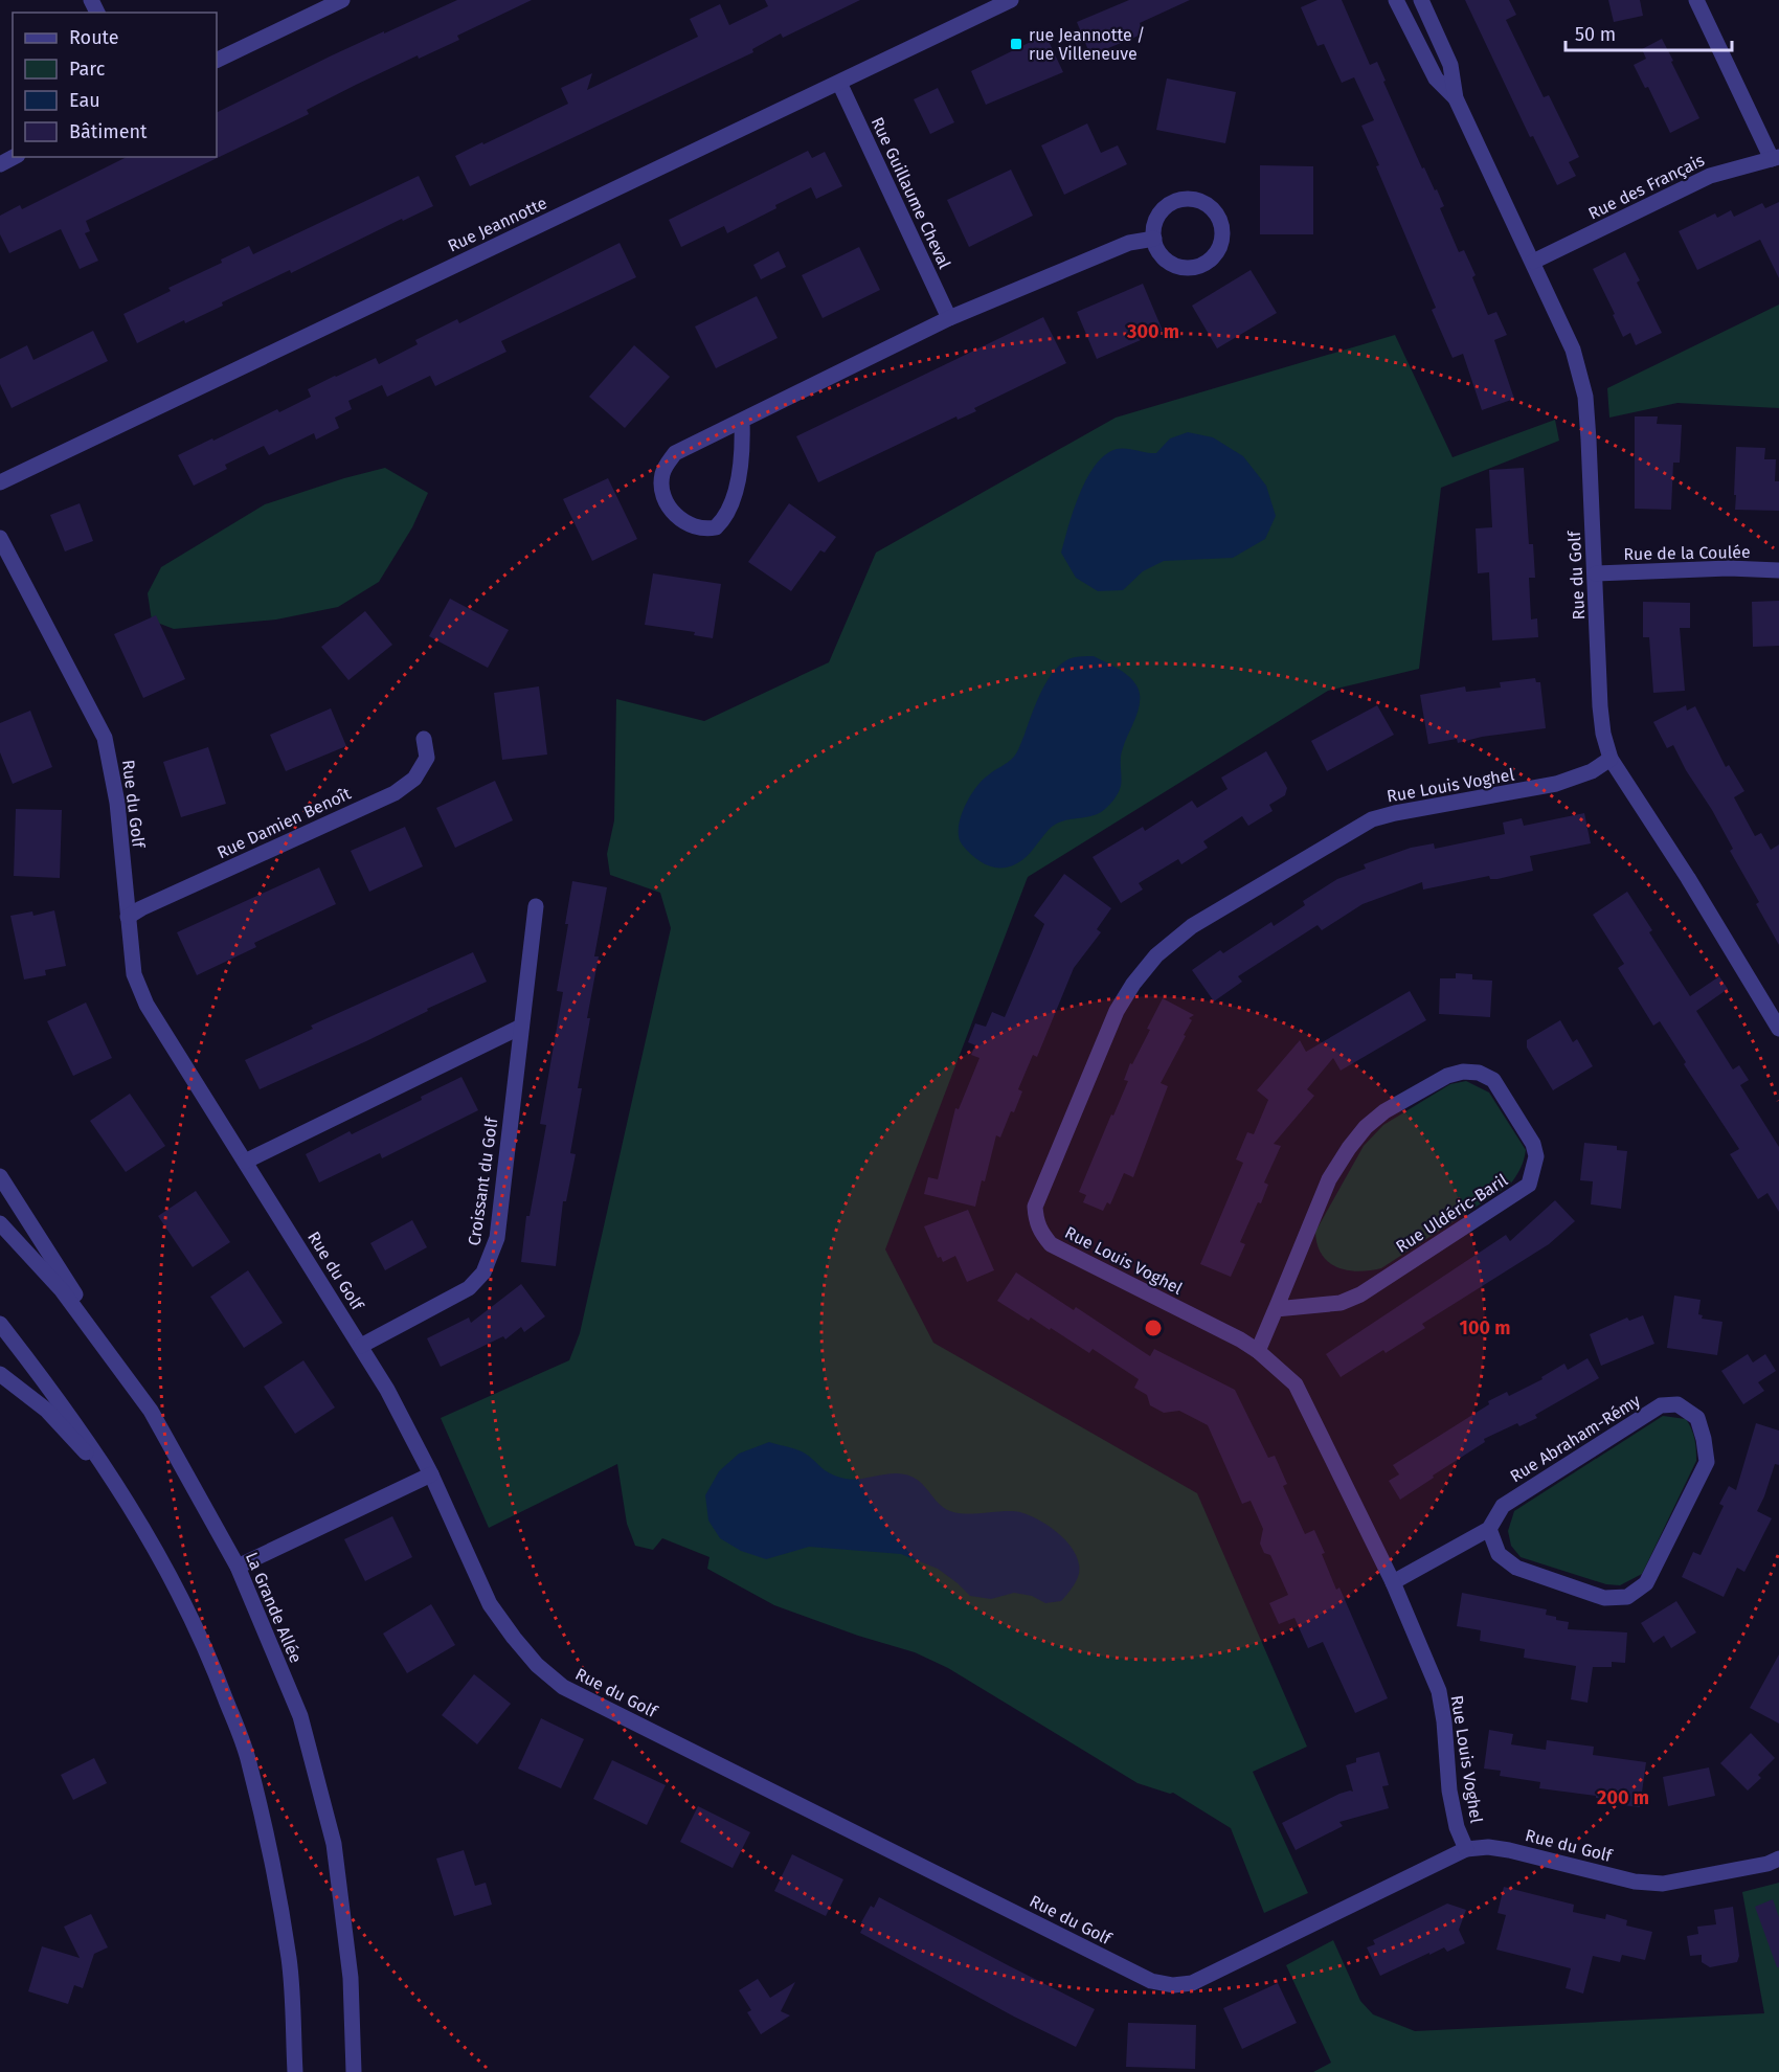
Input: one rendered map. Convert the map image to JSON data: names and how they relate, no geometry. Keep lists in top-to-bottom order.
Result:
{
  "streets": {
    "street": [
      "Rue des Français",
      "Rue Guillaume Cheval",
      "Rue Jeannotte",
      "Rue de la Coulée",
      "Rue du Golf",
      "Rue Louis Voghel",
      "Rue Damien Benoît",
      "Croissant du Golf",
      "Rue Uldéric-Baril",
      "Rue Abraham-Rémy",
      "La Grande Allée"
    ]
  },
  "crossings": [
    ["Rue des Français", "Rue du Golf"],
    ["Rue Guillaume Cheval", "Rue Jeannotte"],
    ["Rue de la Coulée", "Rue du Golf"],
    ["Rue du Golf", "Rue Louis Voghel"],
    ["Rue du Golf", "Rue Damien Benoît"],
    ["Rue du Golf", "Croissant du Golf"],
    ["Rue Louis Voghel", "Rue Uldéric-Baril"],
    ["Rue Louis Voghel", "Rue Abraham-Rémy"]
  ],
  "places": {
    "transit": ["rue Jeannotte / rue Villeneuve"]
  },
  "legend": [
    "Route",
    "Parc",
    "Eau",
    "Bâtiment"
  ],
  "scale_bar": "50 m",
  "rings": ["300 m", "100 m", "200 m"]
}
